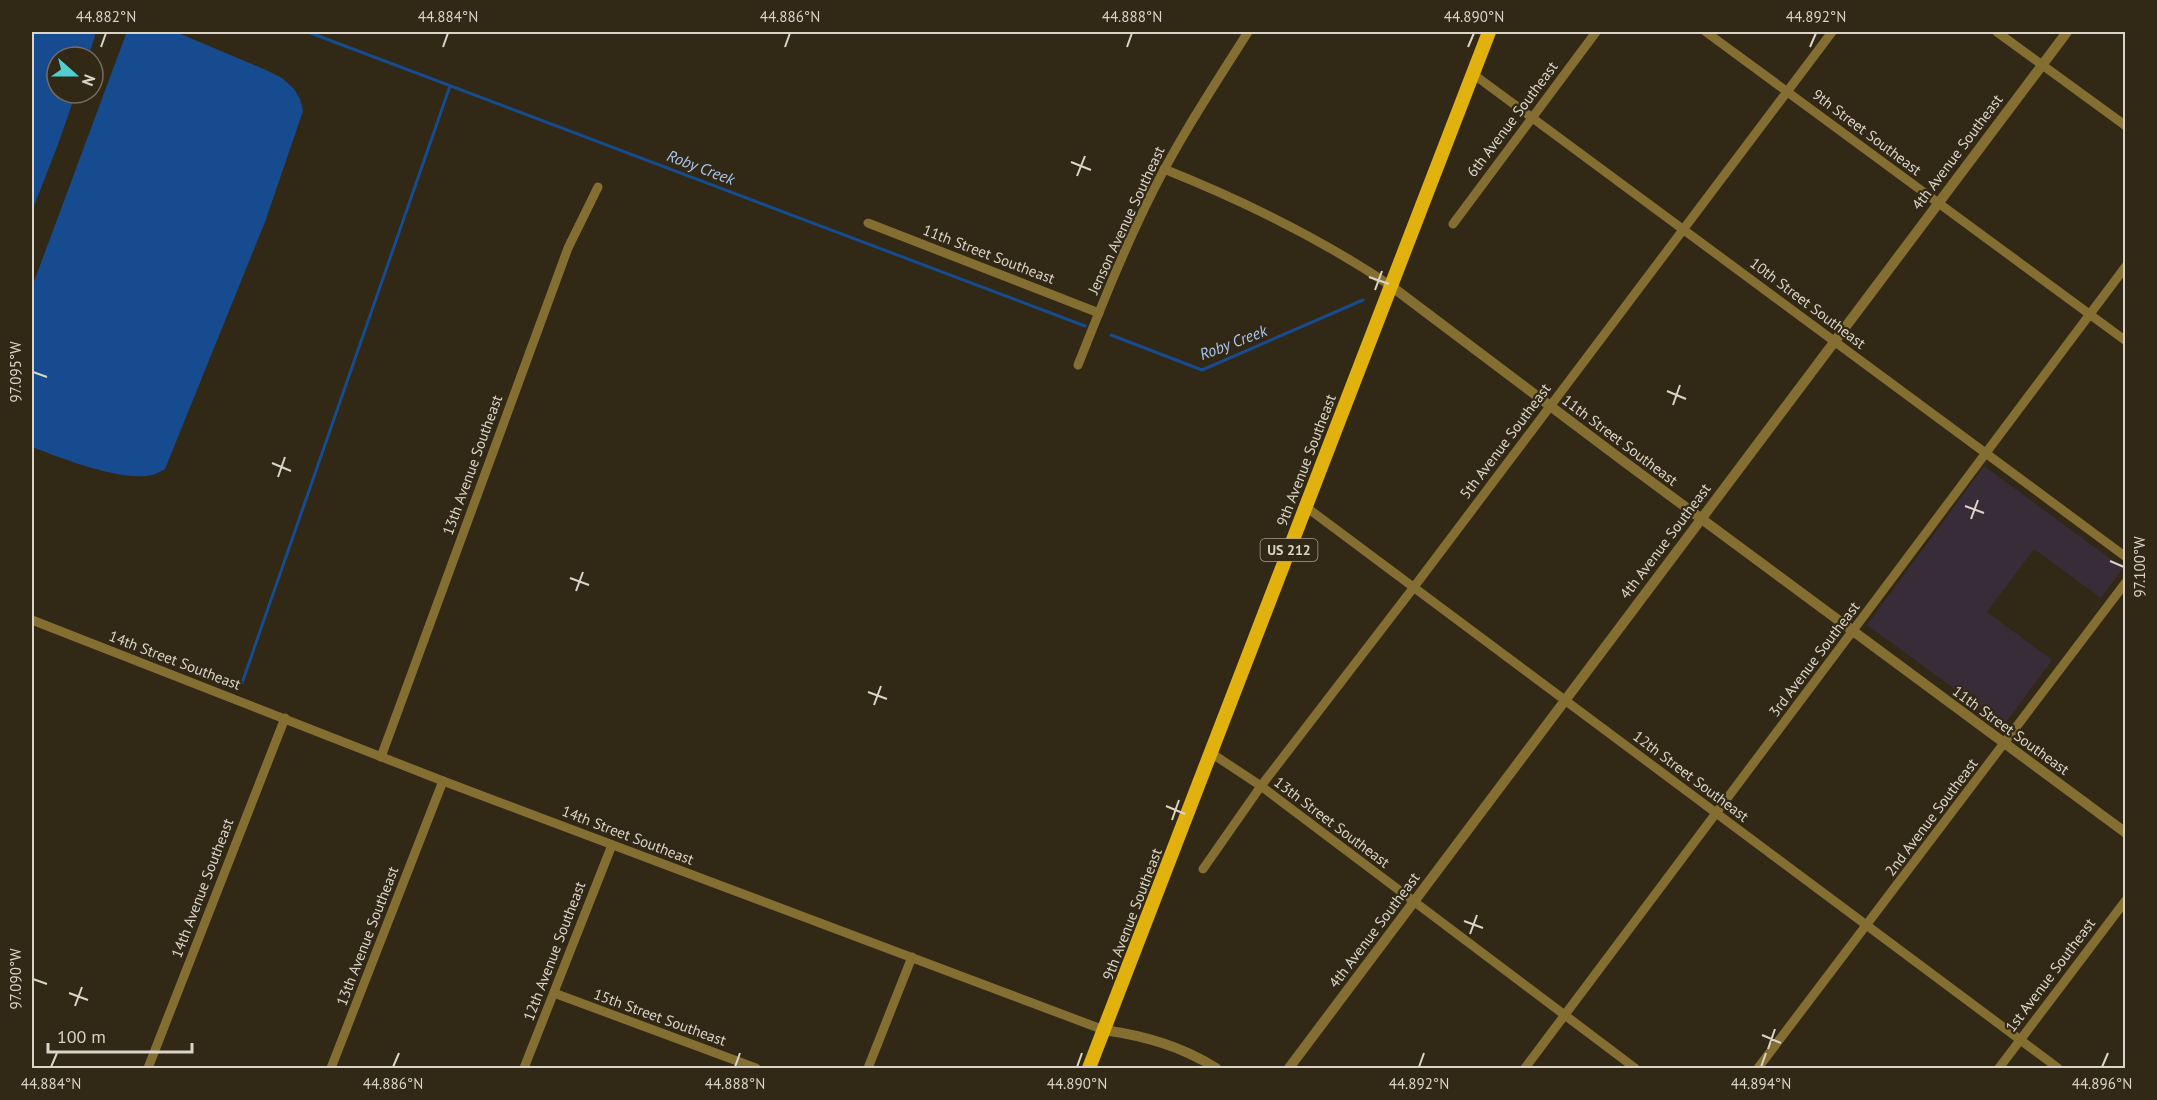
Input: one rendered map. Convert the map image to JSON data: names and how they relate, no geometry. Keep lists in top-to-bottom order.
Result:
{
  "streets": {
    "main road": ["9th Avenue Southeast", "US 212"],
    "street": [
      "6th Avenue Southeast",
      "9th Street Southeast",
      "4th Avenue Southeast",
      "Jenson Avenue Southeast",
      "11th Street Southeast",
      "10th Street Southeast",
      "5th Avenue Southeast",
      "13th Avenue Southeast",
      "3rd Avenue Southeast",
      "14th Street Southeast",
      "12th Street Southeast",
      "2nd Avenue Southeast",
      "13th Street Southeast",
      "14th Avenue Southeast",
      "12th Avenue Southeast",
      "1st Avenue Southeast",
      "15th Street Southeast"
    ]
  },
  "crossings": [
    ["6th Avenue Southeast", "10th Street Southeast"],
    ["9th Street Southeast", "4th Avenue Southeast"],
    ["9th Street Southeast", "5th Avenue Southeast"],
    ["9th Street Southeast", "3rd Avenue Southeast"],
    ["4th Avenue Southeast", "11th Street Southeast"],
    ["4th Avenue Southeast", "10th Street Southeast"],
    ["4th Avenue Southeast", "12th Street Southeast"],
    ["4th Avenue Southeast", "13th Street Southeast"],
    ["Jenson Avenue Southeast", "11th Street Southeast"],
    ["11th Street Southeast", "5th Avenue Southeast"],
    ["11th Street Southeast", "9th Avenue Southeast"],
    ["11th Street Southeast", "3rd Avenue Southeast"],
    ["11th Street Southeast", "2nd Avenue Southeast"],
    ["10th Street Southeast", "5th Avenue Southeast"],
    ["10th Street Southeast", "9th Avenue Southeast"],
    ["10th Street Southeast", "3rd Avenue Southeast"],
    ["5th Avenue Southeast", "12th Street Southeast"],
    ["5th Avenue Southeast", "13th Street Southeast"],
    ["9th Avenue Southeast", "14th Street Southeast"],
    ["9th Avenue Southeast", "12th Street Southeast"],
    ["9th Avenue Southeast", "13th Street Southeast"],
    ["13th Avenue Southeast", "14th Street Southeast"],
    ["3rd Avenue Southeast", "12th Street Southeast"],
    ["3rd Avenue Southeast", "13th Street Southeast"],
    ["14th Street Southeast", "14th Avenue Southeast"],
    ["14th Street Southeast", "12th Avenue Southeast"],
    ["12th Street Southeast", "2nd Avenue Southeast"],
    ["12th Street Southeast", "1st Avenue Southeast"],
    ["12th Avenue Southeast", "15th Street Southeast"]
  ],
  "water": ["Roby Creek"],
  "scale_bar": "100 m",
  "north": "right",
  "coordinates": [
    "44.882°N",
    "44.884°N",
    "44.886°N",
    "44.888°N",
    "44.890°N",
    "44.892°N",
    "97.095°W",
    "97.100°W",
    "97.090°W",
    "44.894°N",
    "44.896°N"
  ]
}
